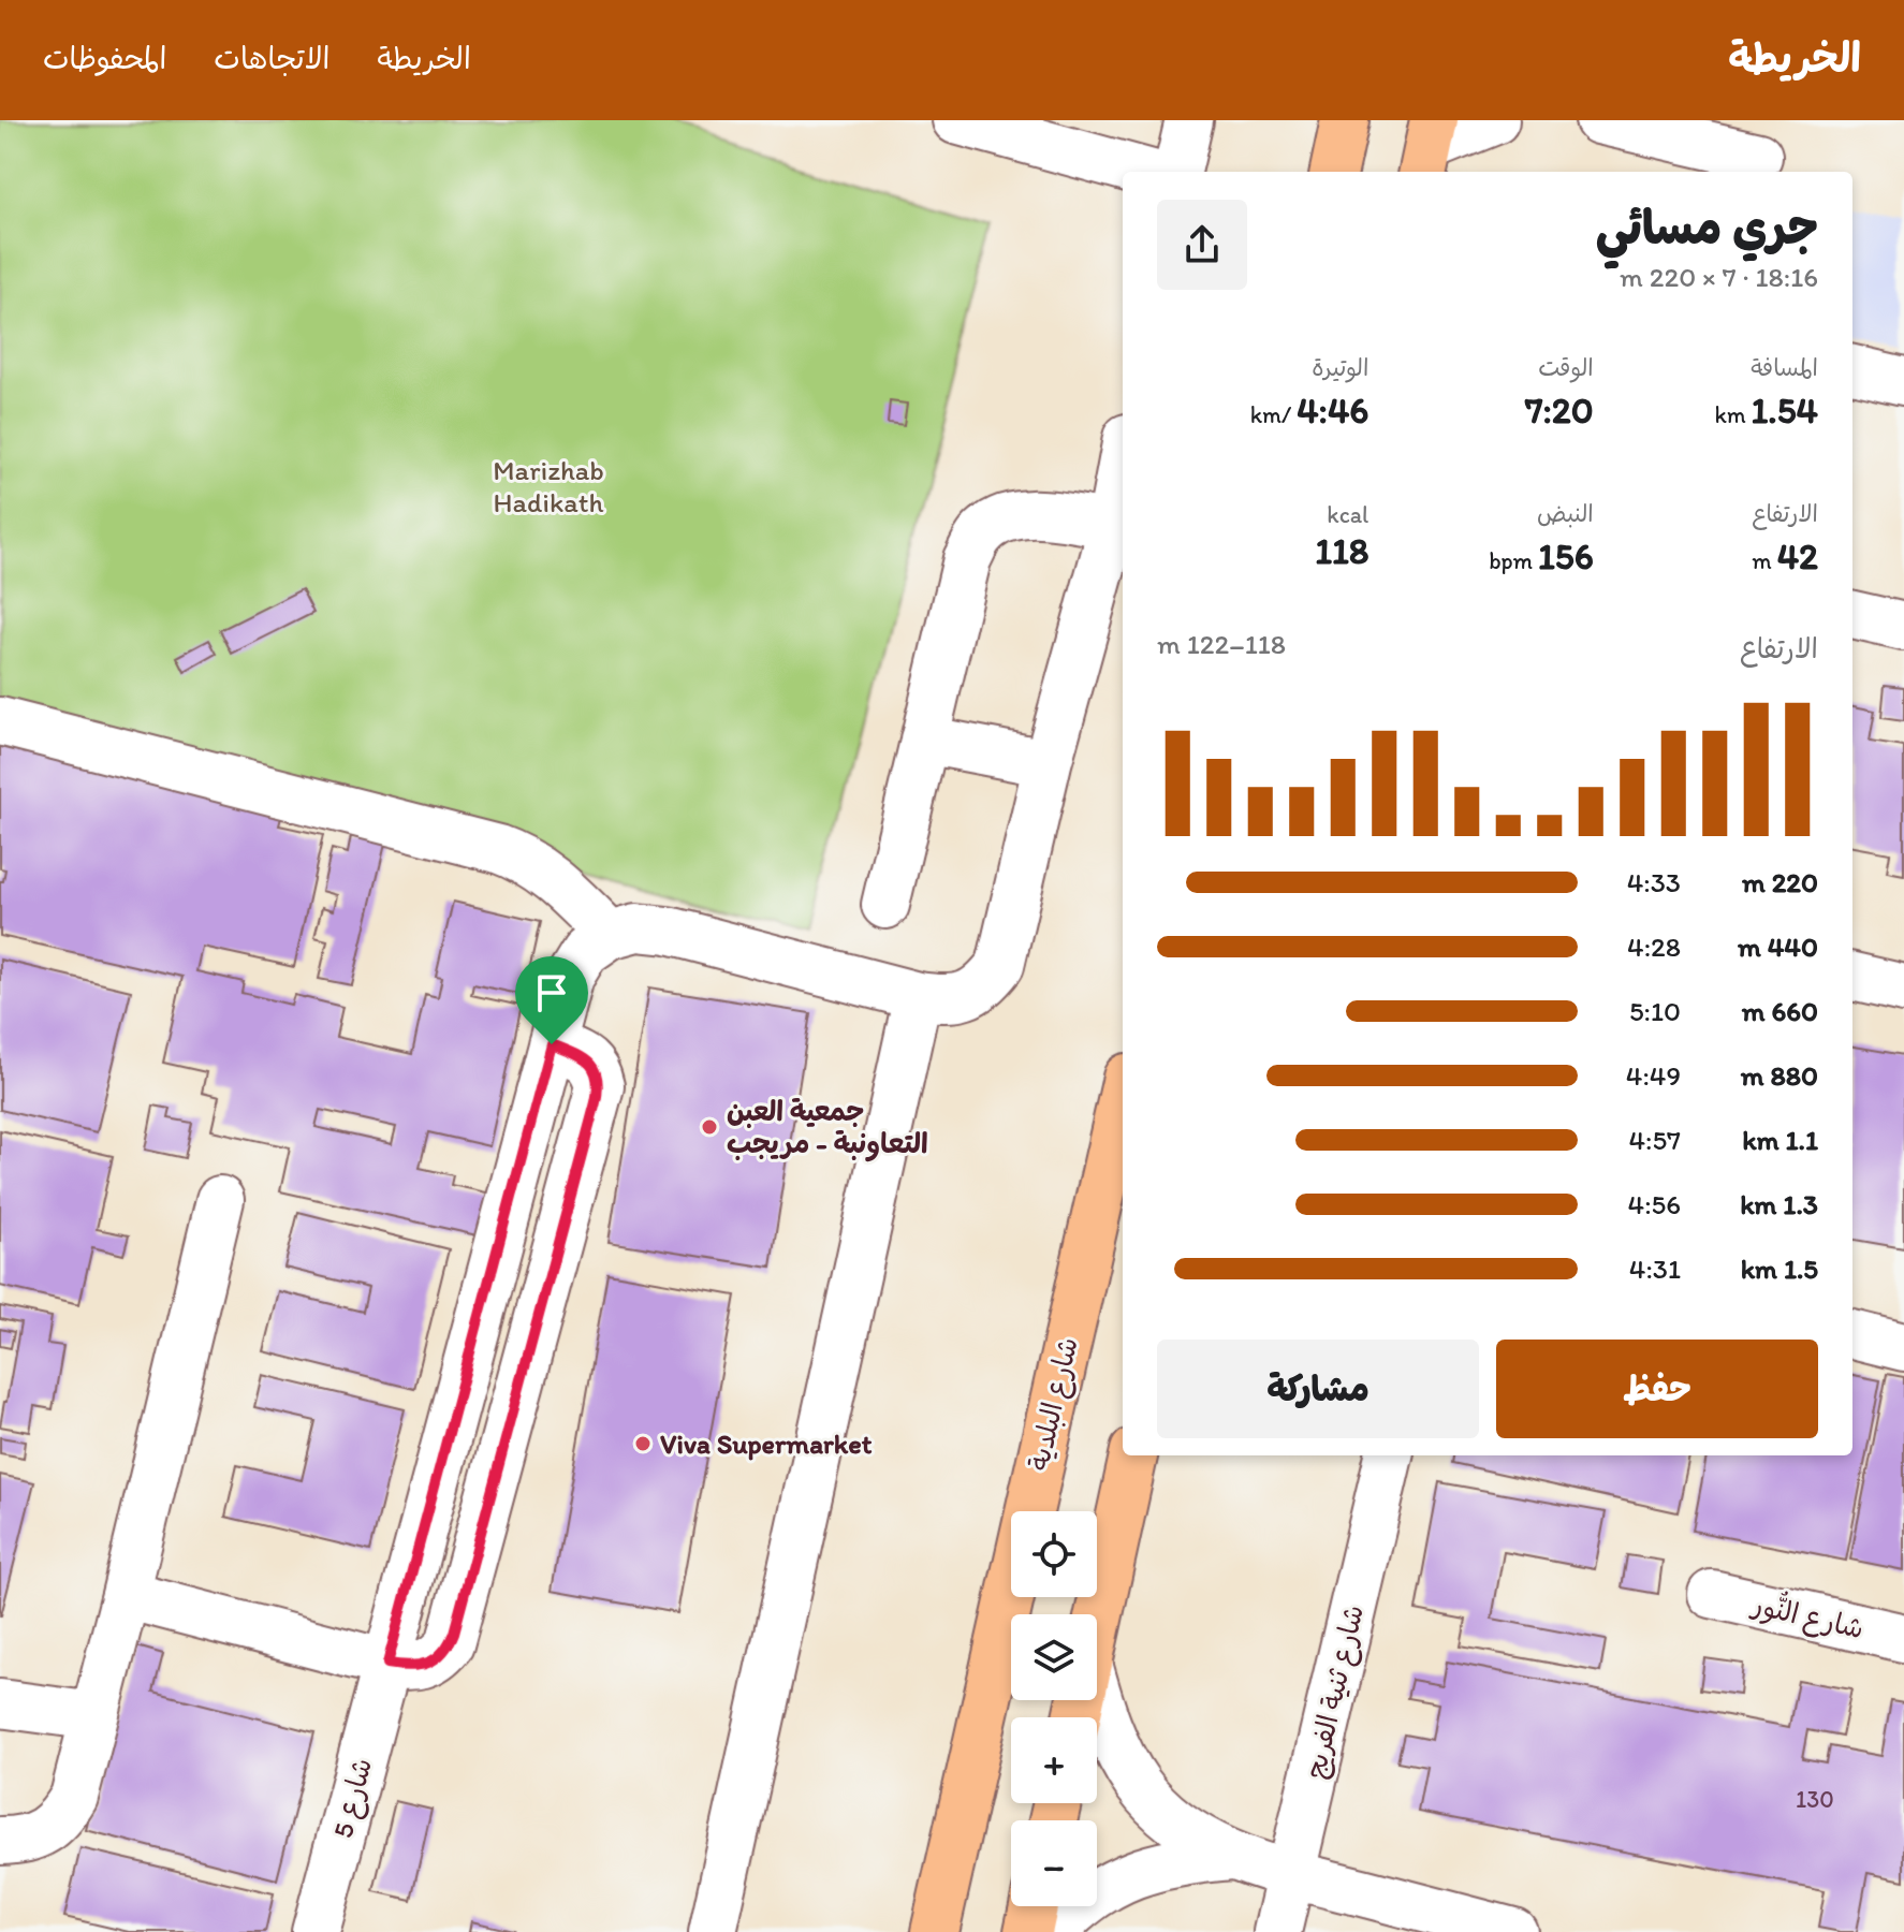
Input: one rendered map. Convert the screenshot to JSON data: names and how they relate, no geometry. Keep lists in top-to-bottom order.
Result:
{
  "streets": {
    "main road": ["شارع البلدية"],
    "street": ["شارع النُّور", "شارع ثنية الفريج", "شارع 5"]
  },
  "parks": ["Marizhab Hadikath"],
  "places": ["جمعية العبن التعاونبة - مريجب", "Viva Supermarket"],
  "house_numbers": ["130"],
  "page": {
    "header": "الخريطة",
    "nav": ["الخريطة", "الاتجاهات", "المحفوظات"],
    "heading": ["جري مسائي", "18:16 · 7 × 220 m"],
    "stats": [
      ["المسافة", "1.54 km"],
      ["الوقت", "7:20"],
      ["الوتيرة", "4:46 /km"],
      ["الارتفاع", "42 m"],
      ["النبض", "156 bpm"],
      ["kcal", "118"]
    ],
    "chart": ["الارتفاع", "118–122 m"],
    "list": [
      {
        "name": "220 m",
        "note": "4:33"
      },
      {
        "name": "440 m",
        "note": "4:28"
      },
      {
        "name": "660 m",
        "note": "5:10"
      },
      {
        "name": "880 m",
        "note": "4:49"
      },
      {
        "name": "1.1 km",
        "note": "4:57"
      },
      {
        "name": "1.3 km",
        "note": "4:56"
      },
      {
        "name": "1.5 km",
        "note": "4:31"
      }
    ],
    "buttons": ["حفظ", "مشاركة"],
    "map_buttons": ["+", "−"]
  }
}
